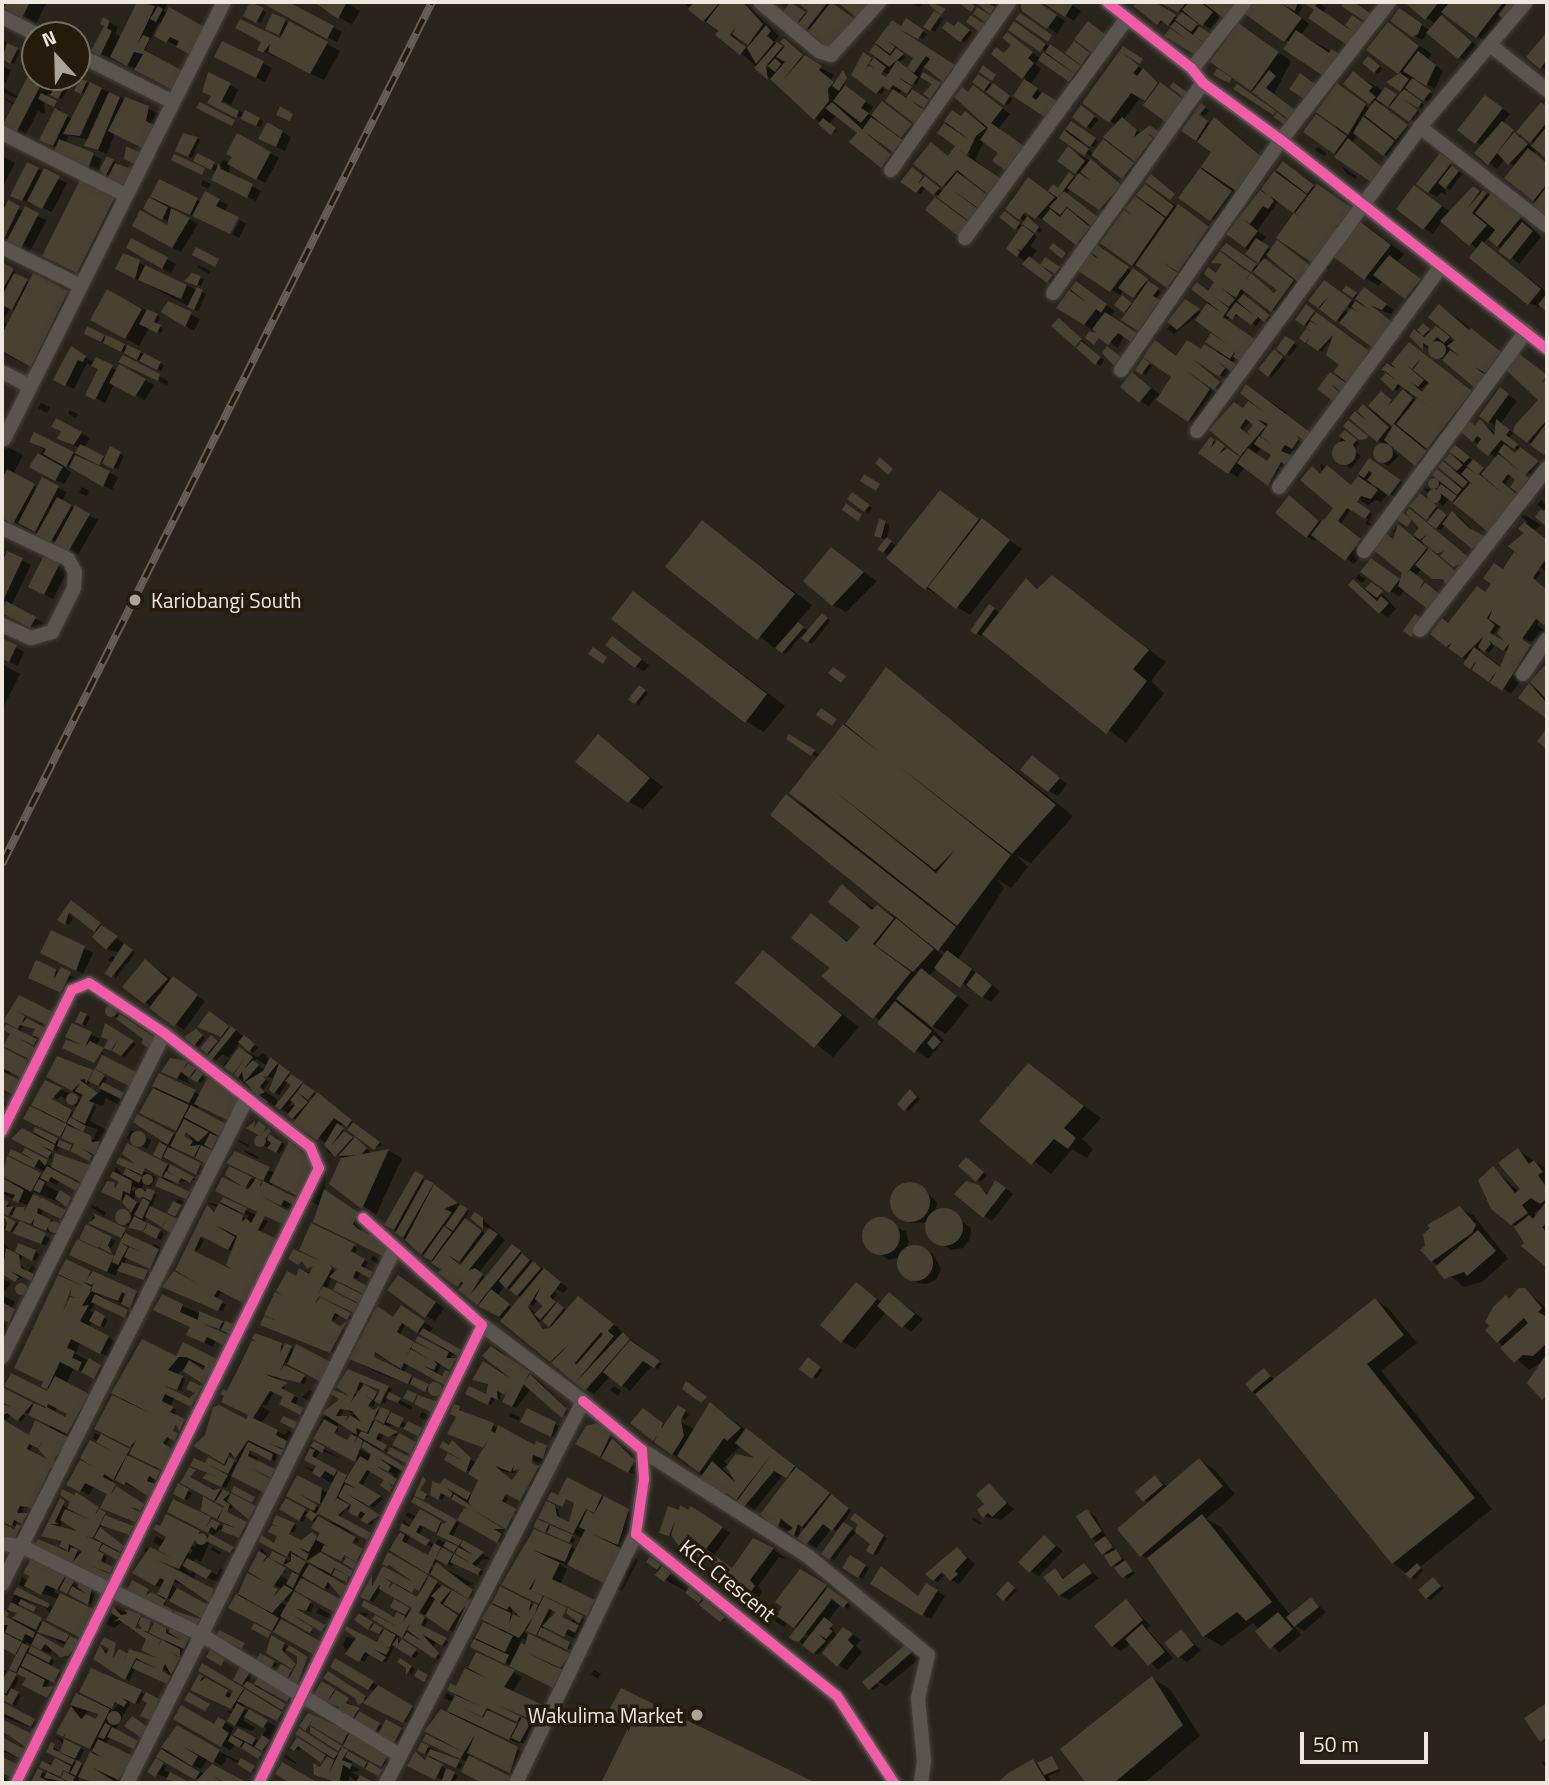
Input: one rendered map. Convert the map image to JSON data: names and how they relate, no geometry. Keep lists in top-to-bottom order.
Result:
{
  "streets": {
    "street": ["KCC Crescent"]
  },
  "places": ["Kariobangi South", "Wakulima Market"],
  "scale_bar": "50 m",
  "north": "top"
}
